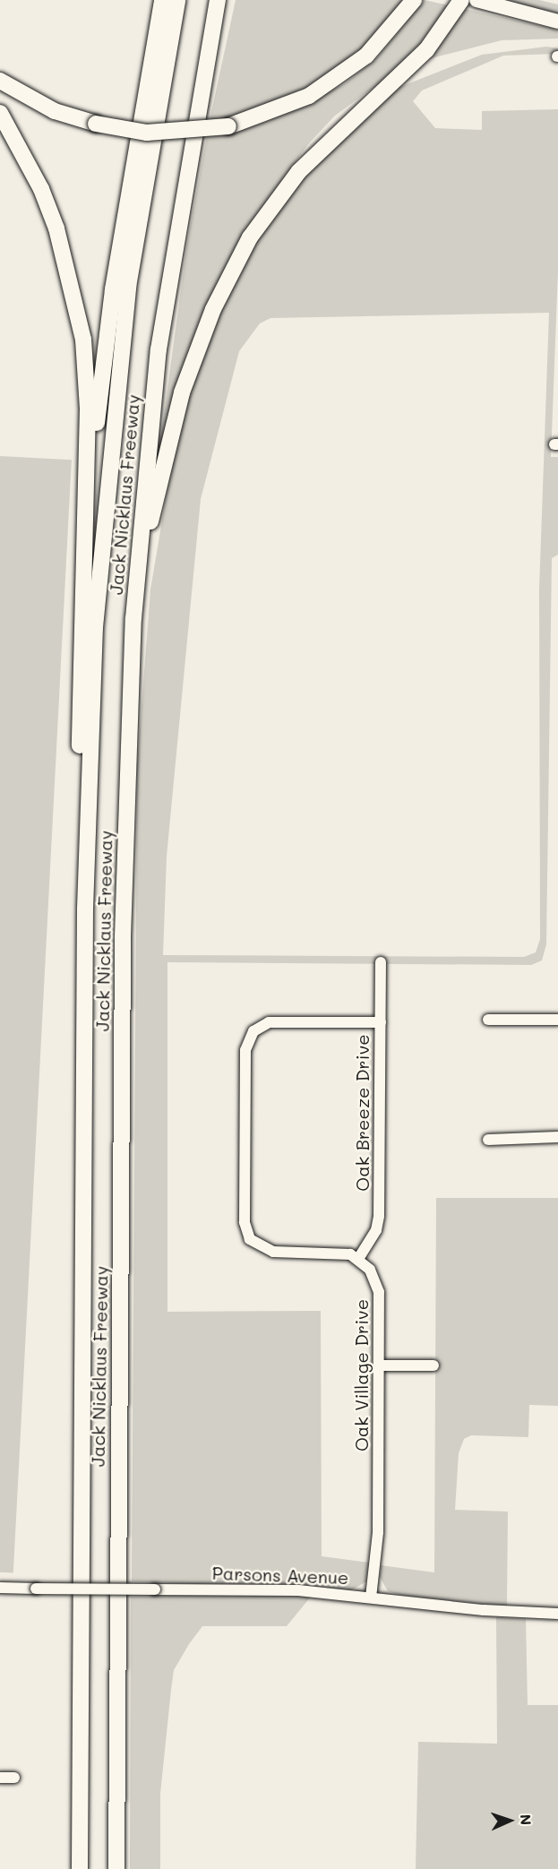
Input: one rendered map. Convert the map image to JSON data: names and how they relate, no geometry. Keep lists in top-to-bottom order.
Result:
{
  "streets": {
    "highway": ["Jack Nicklaus Freeway"],
    "street": ["Oak Breeze Drive", "Oak Village Drive", "Parsons Avenue"]
  },
  "crossings": [
    ["Oak Breeze Drive", "Oak Village Drive"],
    ["Oak Village Drive", "Parsons Avenue"]
  ],
  "north": "right"
}
